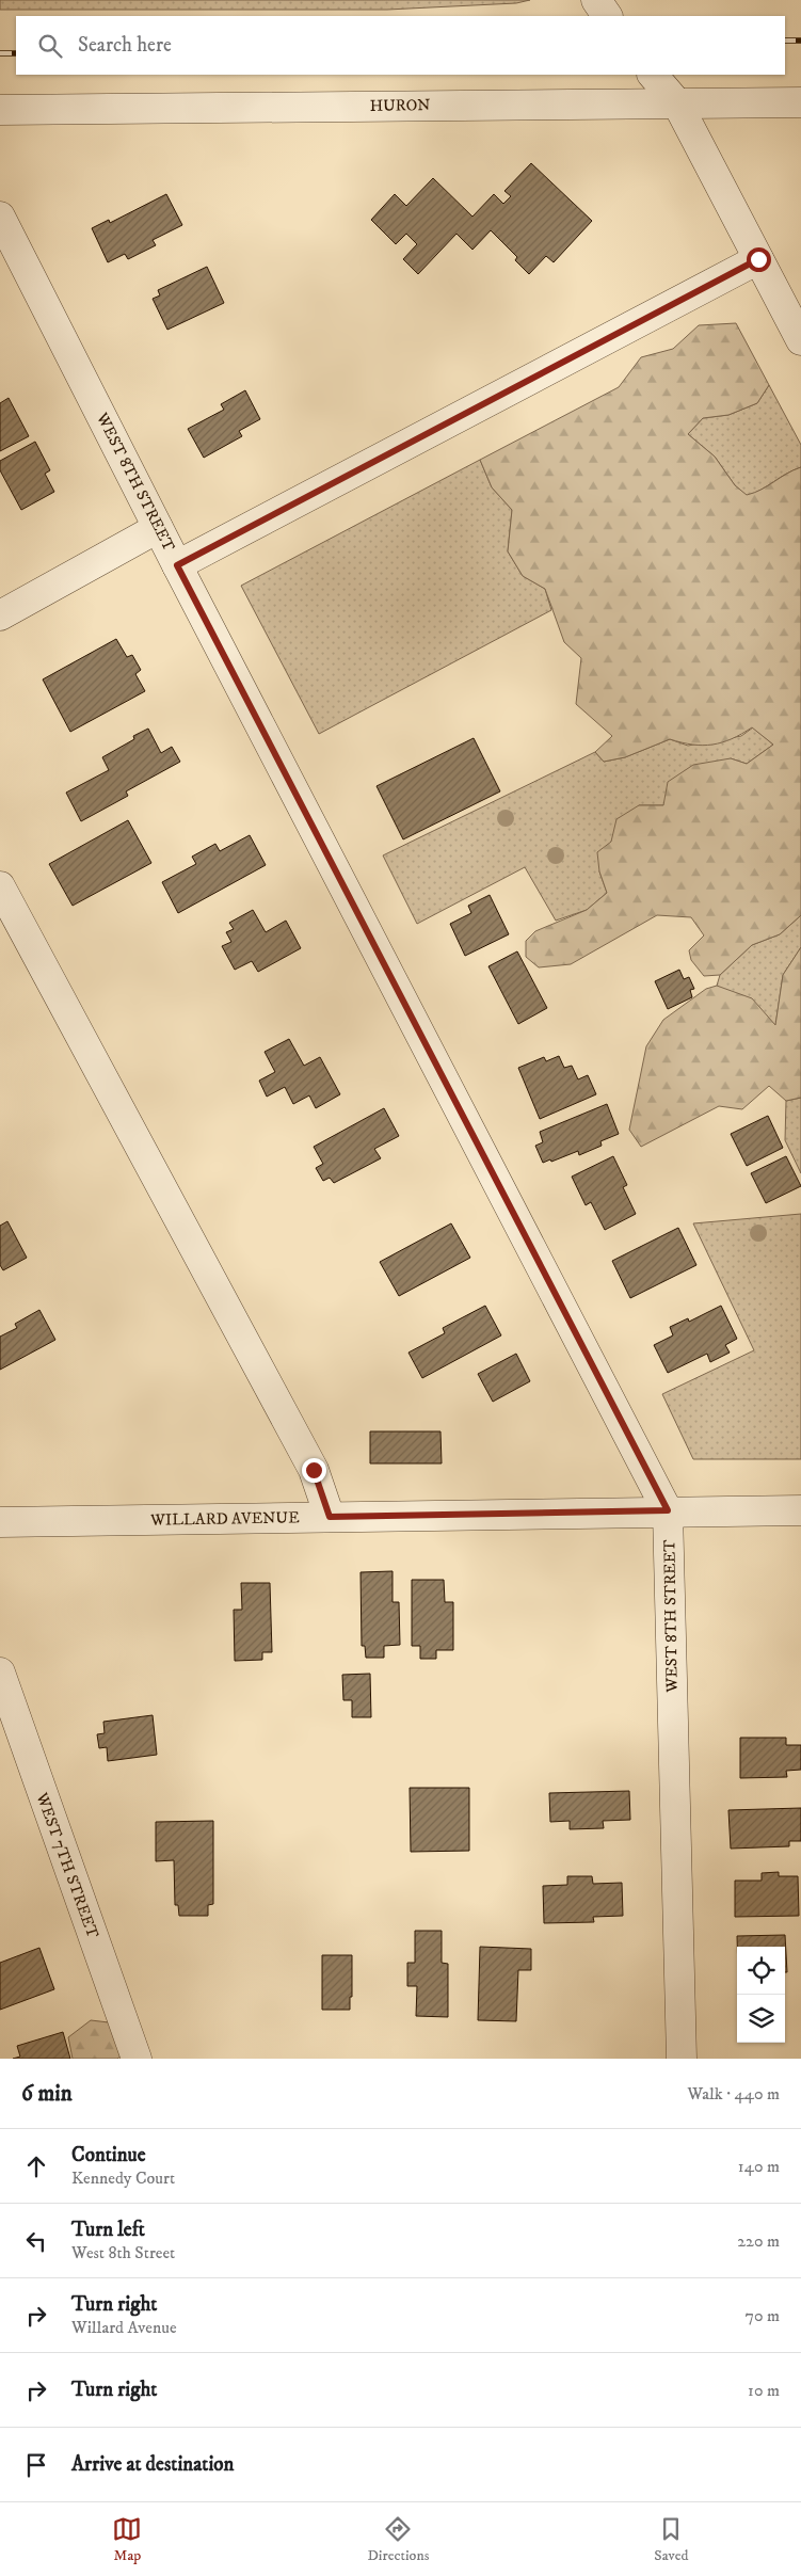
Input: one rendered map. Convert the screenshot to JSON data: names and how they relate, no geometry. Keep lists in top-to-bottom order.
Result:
{
  "streets": {
    "street": [
      "HURON",
      "WEST 8TH STREET",
      "WILLARD AVENUE",
      "WEST 7TH STREET"
    ]
  },
  "crossings": [
    ["WEST 8TH STREET", "WILLARD AVENUE"]
  ],
  "page": {
    "search": "Search here",
    "heading": ["6 min", "Walk · 440 m"],
    "list": [
      ["Continue", "Kennedy Court", "140 m"],
      ["Turn left", "West 8th Street", "220 m"],
      ["Turn right", "Willard Avenue", "70 m"],
      ["Turn right", "10 m"],
      "Arrive at destination"
    ],
    "nav": ["Map", "Directions", "Saved"]
  }
}
